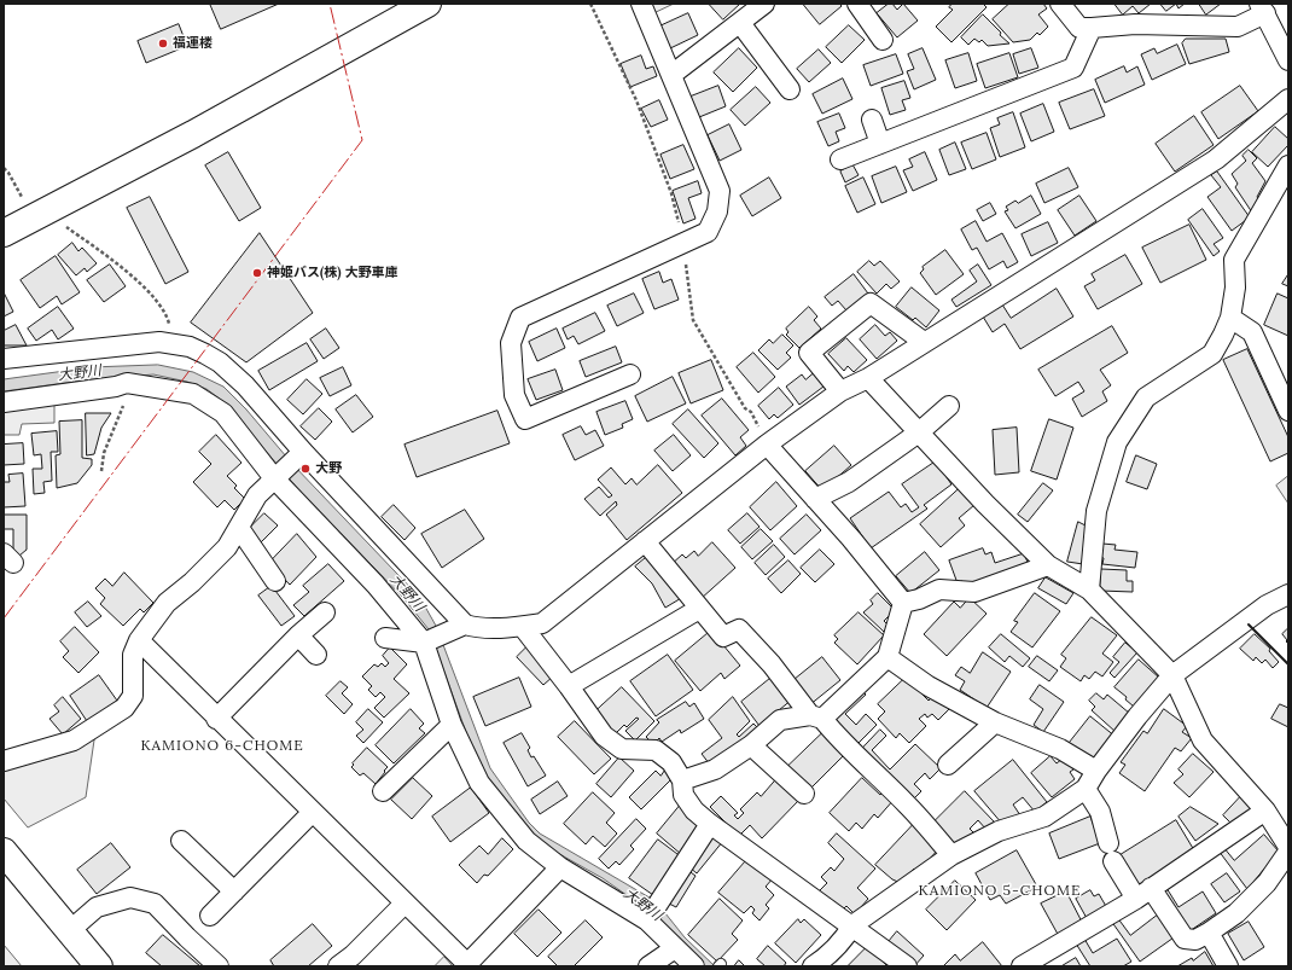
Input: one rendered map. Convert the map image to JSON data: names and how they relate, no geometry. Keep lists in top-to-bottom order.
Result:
{
  "districts": ["KAMIONO 6-CHOME", "KAMIONO 5-CHOME"],
  "water": ["大野川"],
  "places": ["福運楼", "神姫バス(株) 大野車庫", "大野"]
}
